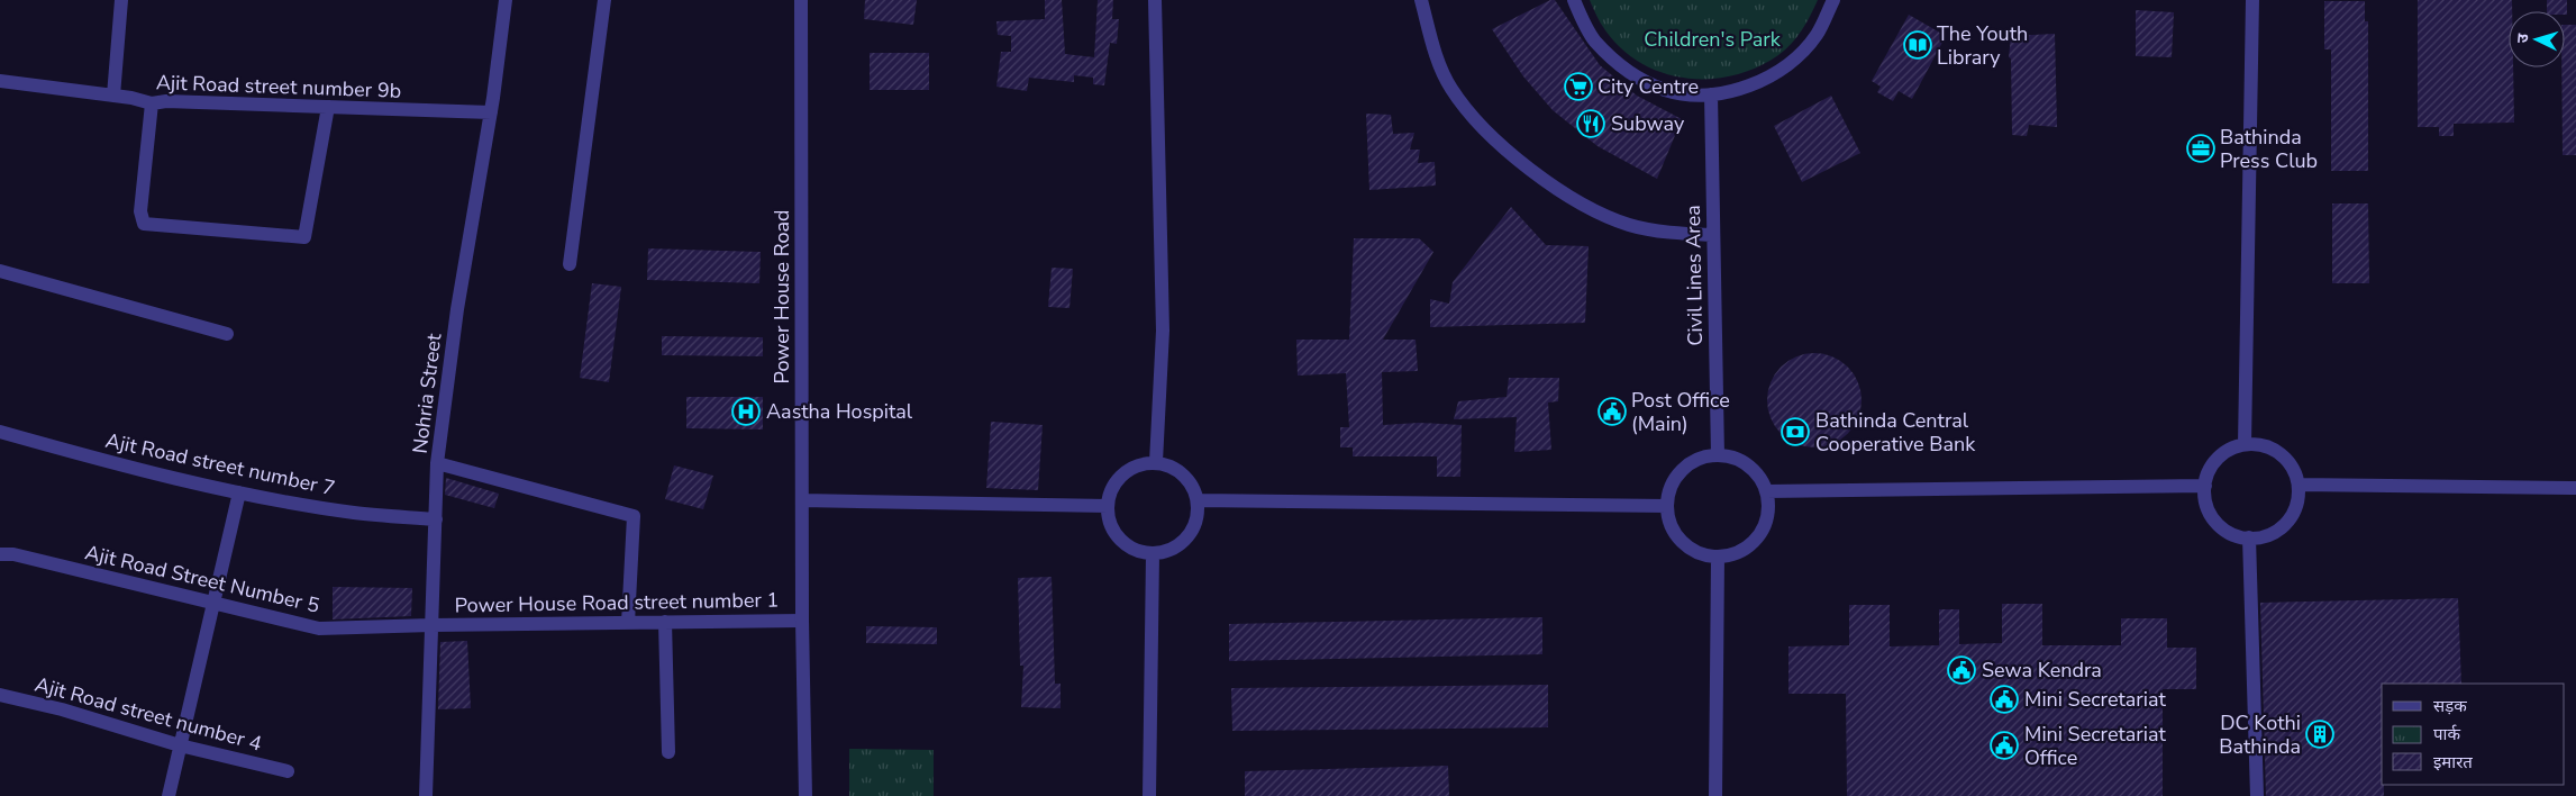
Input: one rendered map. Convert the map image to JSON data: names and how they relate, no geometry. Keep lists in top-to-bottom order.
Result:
{
  "streets": {
    "street": [
      "Ajit Road street number 9b",
      "Civil Lines Area",
      "Power House Road",
      "Nohria Street",
      "Ajit Road street number 7",
      "Ajit Road Street Number 5",
      "Power House Road street number 1",
      "Ajit Road street number 4"
    ]
  },
  "crossings": [
    ["Ajit Road street number 9b", "Nohria Street"],
    ["Power House Road", "Power House Road street number 1"],
    ["Nohria Street", "Ajit Road street number 7"],
    ["Nohria Street", "Ajit Road Street Number 5"],
    ["Nohria Street", "Power House Road street number 1"],
    ["Ajit Road Street Number 5", "Power House Road street number 1"]
  ],
  "parks": ["Children's Park"],
  "places": {
    "library": ["The Youth Library"],
    "supermarket": ["City Centre"],
    "restaurant": ["Subway"],
    "office": ["Bathinda Press Club"],
    "hospital": ["Aastha Hospital"],
    "public building": [
      "Post Office (Main)",
      "Sewa Kendra",
      "Mini Secretariat",
      "Mini Secretariat Office"
    ],
    "bank": ["Bathinda Central Cooperative Bank"],
    "building": ["DC Kothi Bathinda"]
  },
  "legend": ["सड़क", "पार्क", "इमारत"],
  "north": "left"
}
